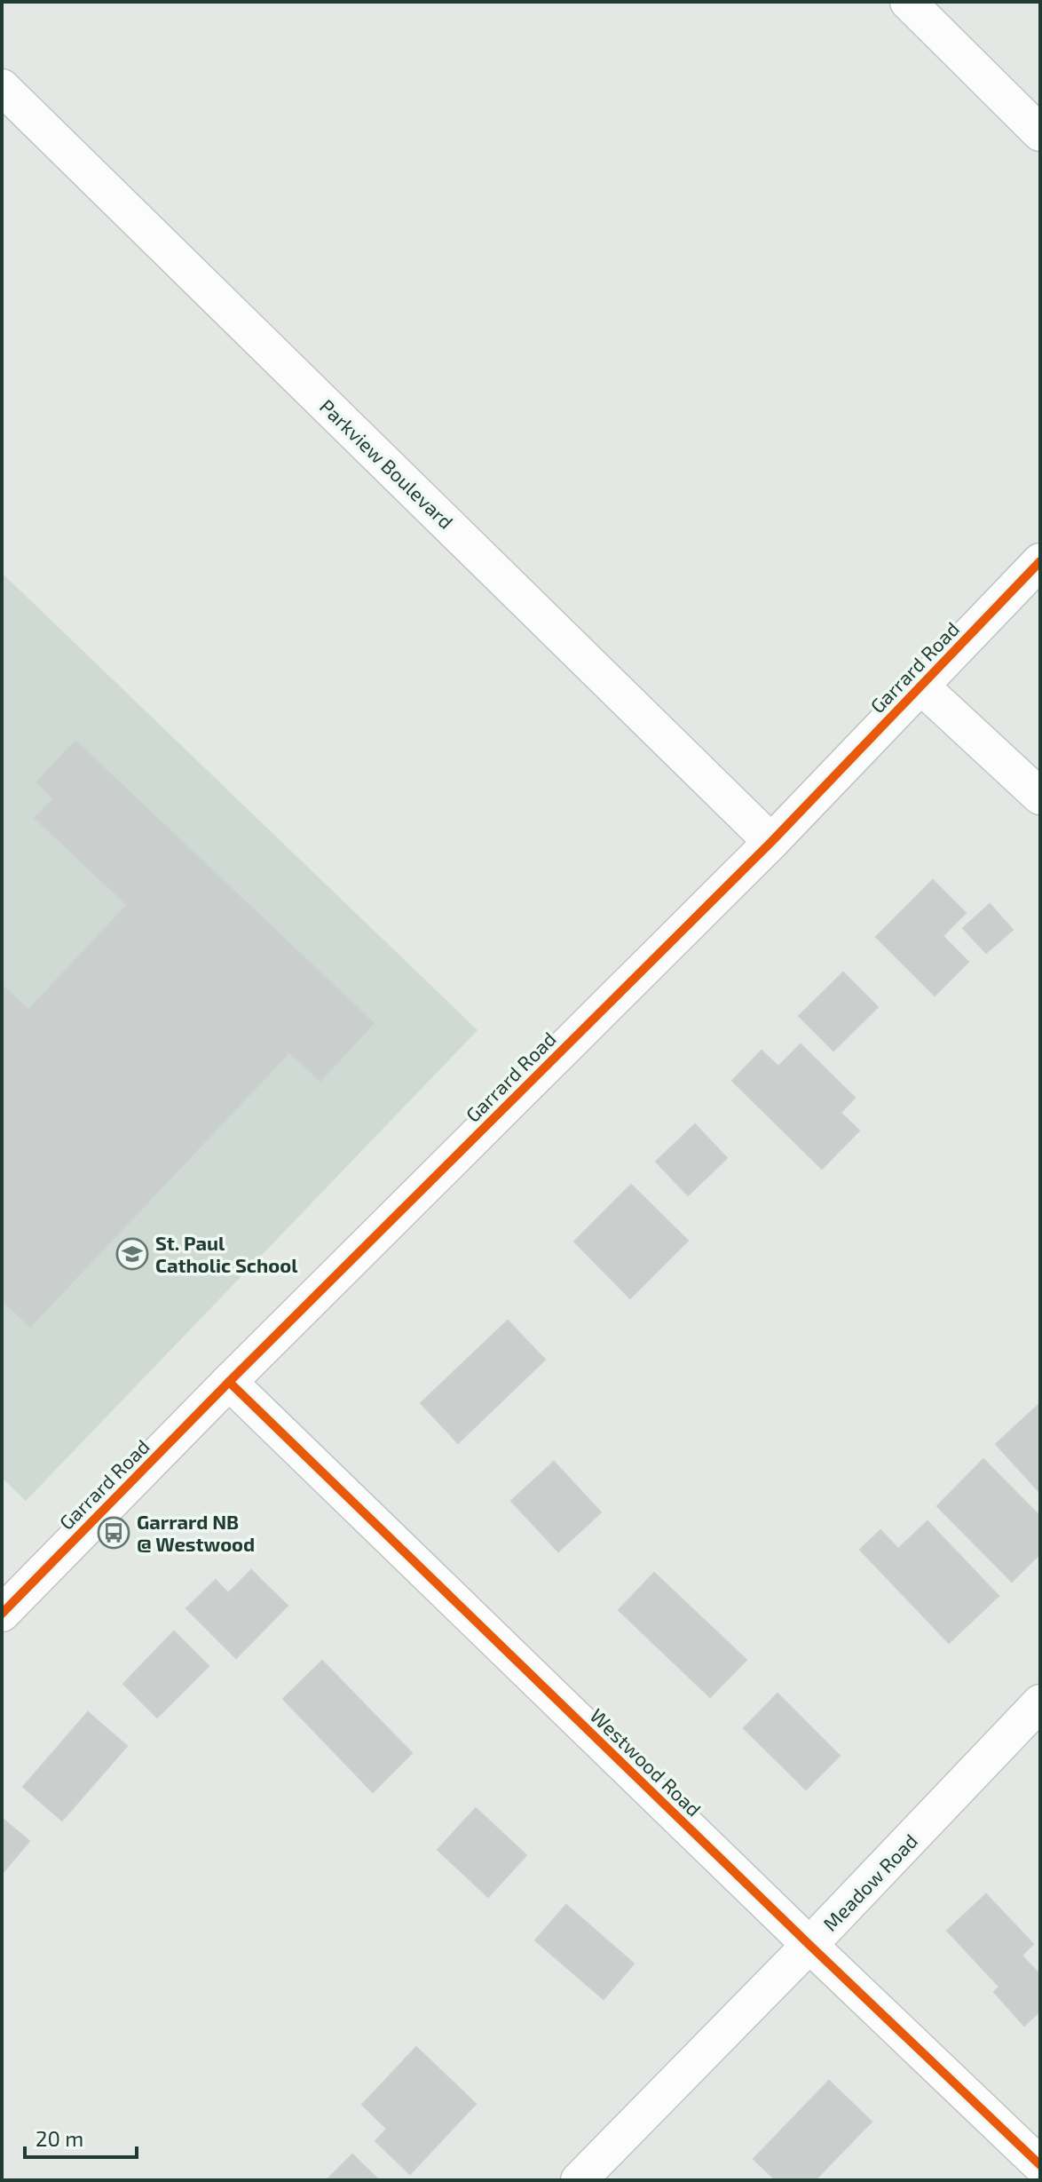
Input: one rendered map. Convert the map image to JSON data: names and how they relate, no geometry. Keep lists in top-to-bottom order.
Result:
{
  "streets": {
    "street": [
      "Parkview Boulevard",
      "Garrard Road",
      "Westwood Road",
      "Meadow Road"
    ]
  },
  "crossings": [
    ["Parkview Boulevard", "Garrard Road"],
    ["Garrard Road", "Westwood Road"],
    ["Westwood Road", "Meadow Road"]
  ],
  "places": {
    "school or university": ["St. Paul Catholic School"],
    "bus stop": ["Garrard NB @ Westwood"]
  },
  "scale_bar": "20 m"
}
